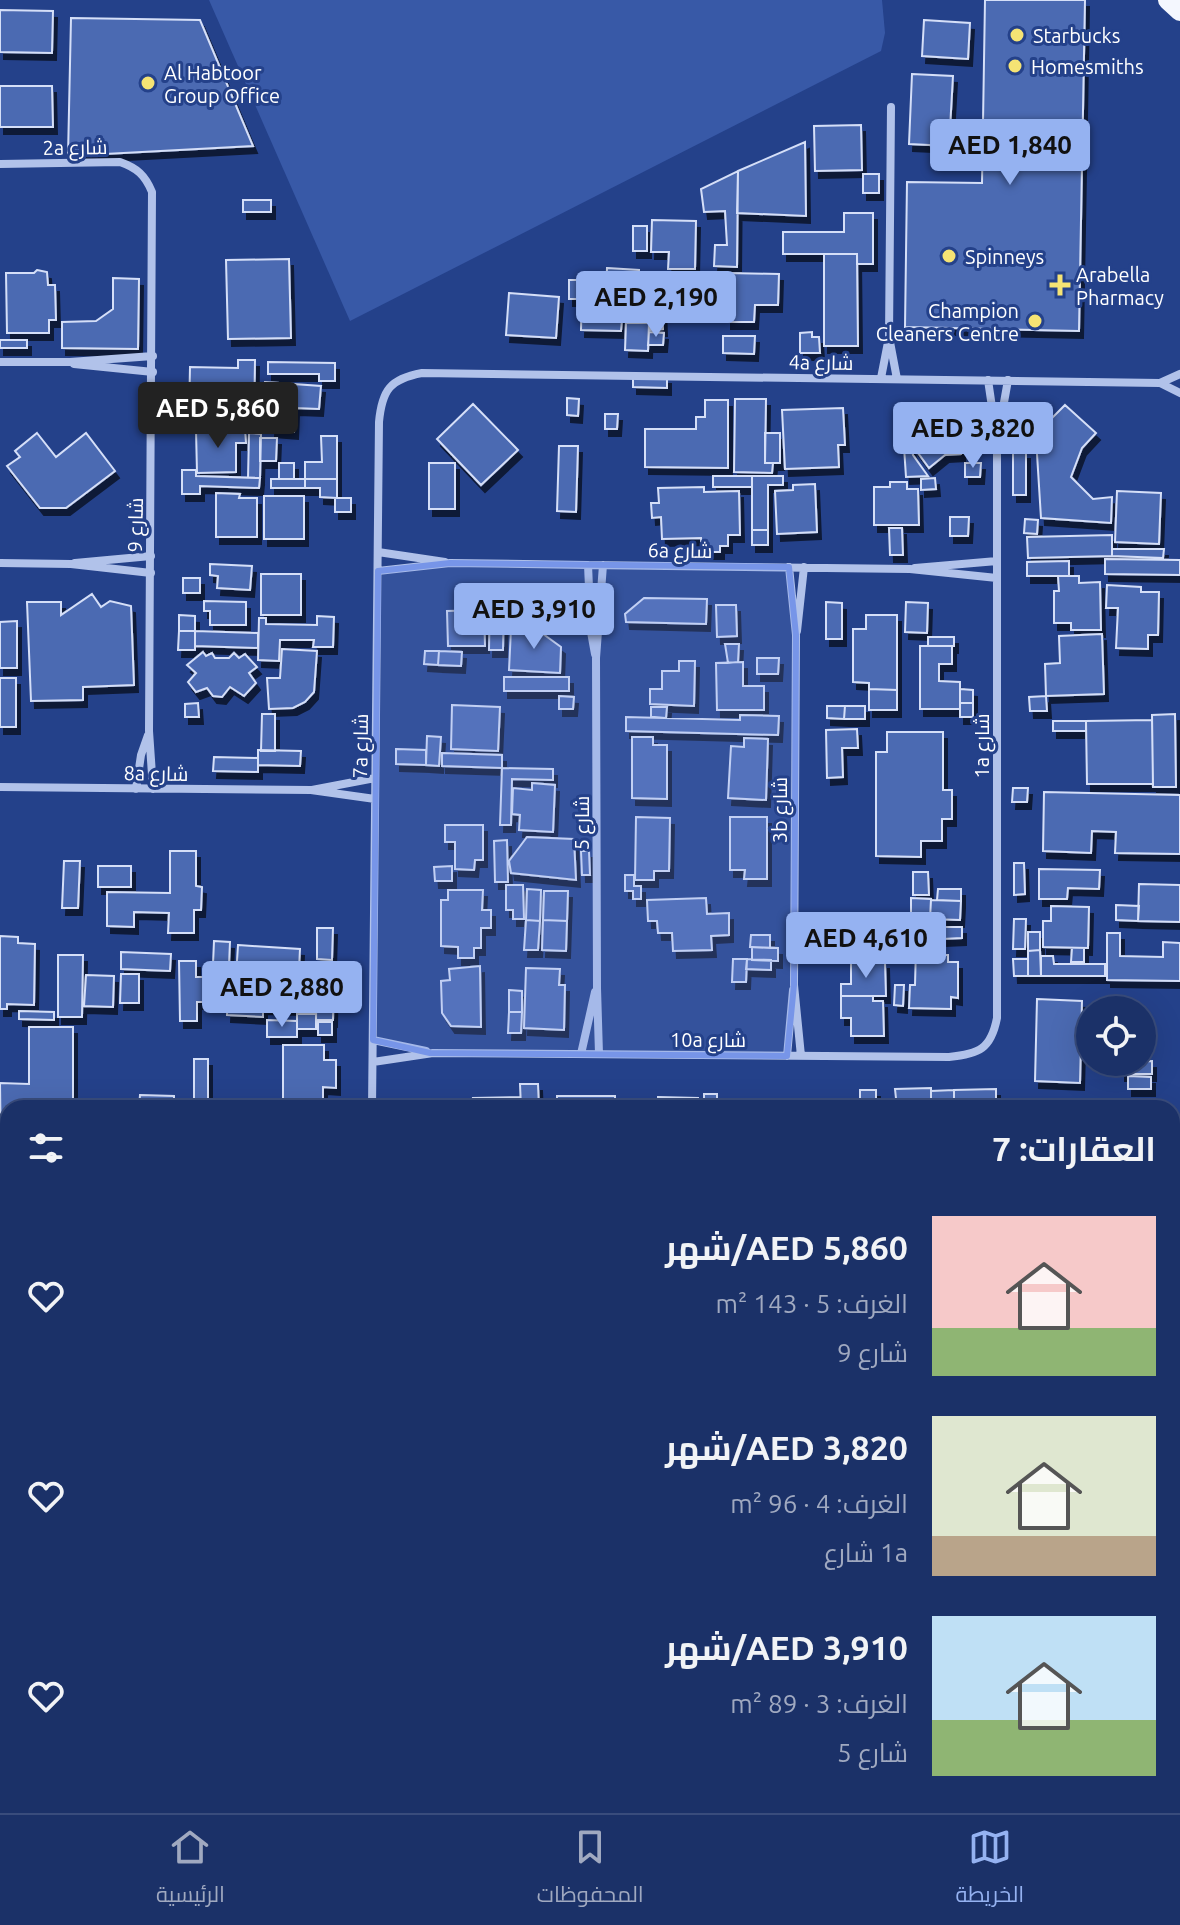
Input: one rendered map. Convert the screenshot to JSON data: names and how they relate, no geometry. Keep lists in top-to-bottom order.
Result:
{
  "streets": {
    "street": [
      "2a شارع",
      "4a شارع",
      "شارع 9",
      "6a شارع",
      "7a شارع",
      "1a شارع",
      "8a شارع",
      "3b شارع",
      "شارع 5",
      "10a شارع"
    ]
  },
  "crossings": [
    ["2a شارع", "شارع 9"],
    ["4a شارع", "7a شارع"],
    ["4a شارع", "1a شارع"],
    ["شارع 9", "8a شارع"],
    ["6a شارع", "7a شارع"],
    ["6a شارع", "1a شارع"],
    ["6a شارع", "3b شارع"],
    ["6a شارع", "شارع 5"],
    ["7a شارع", "8a شارع"],
    ["7a شارع", "10a شارع"],
    ["1a شارع", "10a شارع"],
    ["3b شارع", "10a شارع"],
    ["شارع 5", "10a شارع"]
  ],
  "places": {
    "other": [
      "Starbucks",
      "Homesmiths",
      "Al Habtoor Group Office",
      "Spinneys",
      "Champion Cleaners Centre"
    ],
    "health": ["Arabella Pharmacy"]
  },
  "page": {
    "price": [
      "AED 1,840",
      "AED 2,190",
      "AED 5,860",
      "AED 3,820",
      "AED 3,910",
      "AED 4,610",
      "AED 2,880"
    ],
    "heading": "العقارات: 7",
    "list": [
      {
        "name": "AED 5,860/شهر",
        "note": "الغرف: 5 · 143 m² · شارع 9"
      },
      {
        "name": "AED 3,820/شهر",
        "note": "الغرف: 4 · 96 m² · 1a شارع"
      },
      {
        "name": "AED 3,910/شهر",
        "note": "الغرف: 3 · 89 m² · شارع 5"
      }
    ],
    "tabs": ["الخريطة", "المحفوظات", "الرئيسية"]
  }
}
